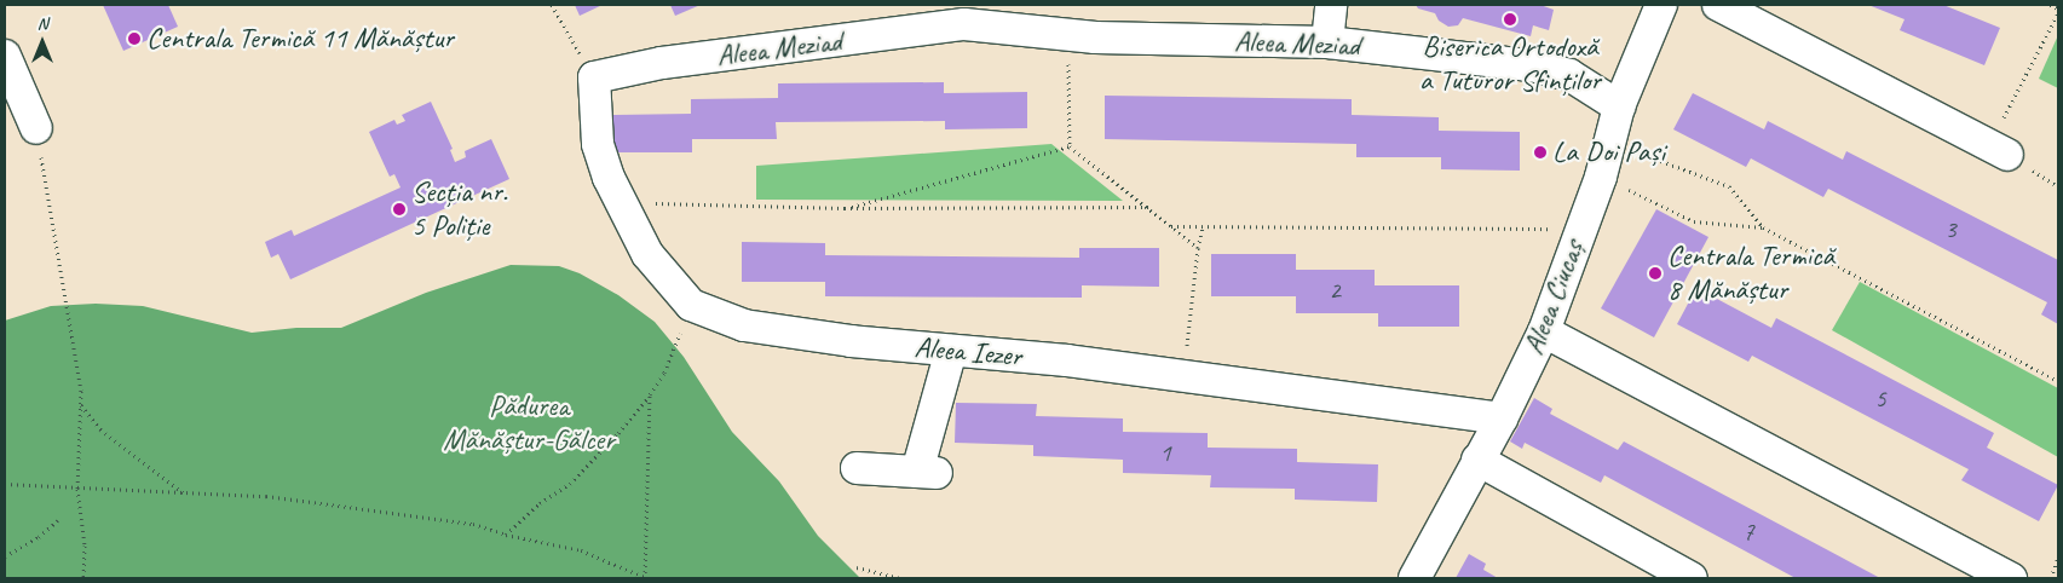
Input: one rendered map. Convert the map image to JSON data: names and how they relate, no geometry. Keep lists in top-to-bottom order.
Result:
{
  "streets": {
    "street": ["Aleea Meziad", "Aleea Ciucaș", "Aleea Iezer"]
  },
  "crossings": [
    ["Aleea Meziad", "Aleea Ciucaș"],
    ["Aleea Meziad", "Aleea Iezer"],
    ["Aleea Ciucaș", "Aleea Iezer"]
  ],
  "parks": ["Pădurea Mănăștur-Gălcer"],
  "places": [
    "Biserica Ortodoxă a Tuturor Sfinților",
    "Centrala Termică 11 Mănăștur",
    "La Doi Pași",
    "Secția nr. 5 Poliție",
    "Centrala Termică 8 Mănăștur"
  ],
  "house_numbers": [
    "3",
    "2",
    "5",
    "1",
    "7"
  ],
  "north": "top"
}
